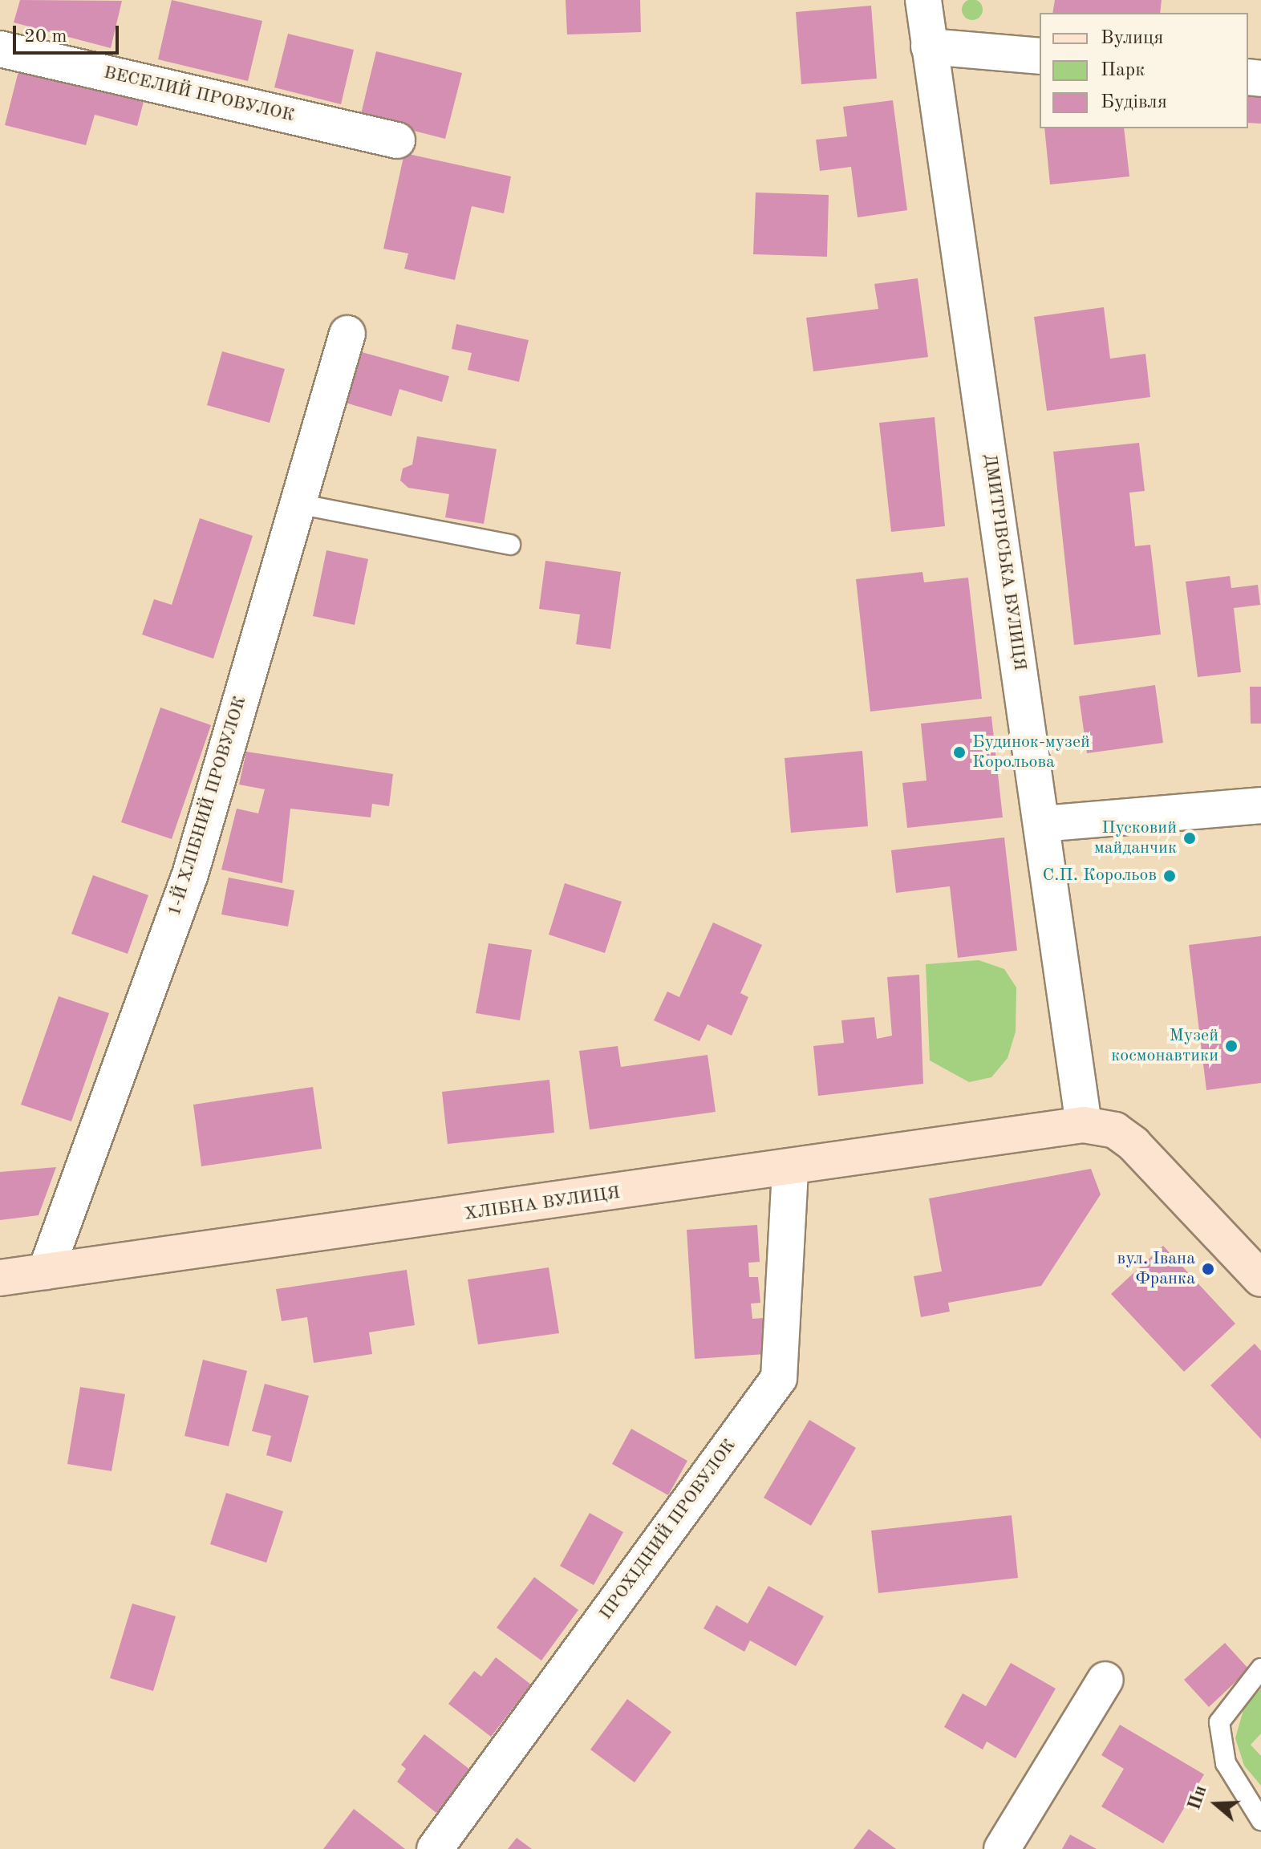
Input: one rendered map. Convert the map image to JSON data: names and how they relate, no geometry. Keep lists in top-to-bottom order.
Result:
{
  "streets": {
    "street": [
      "ВЕСЕЛИЙ ПРОВУЛОК",
      "ДМИТРІВСЬКА ВУЛИЦЯ",
      "1-Й ХЛІБНИЙ ПРОВУЛОК",
      "ХЛІБНА ВУЛИЦЯ",
      "ПРОХІДНИЙ ПРОВУЛОК"
    ]
  },
  "crossings": [
    ["ДМИТРІВСЬКА ВУЛИЦЯ", "ХЛІБНА ВУЛИЦЯ"],
    ["1-Й ХЛІБНИЙ ПРОВУЛОК", "ХЛІБНА ВУЛИЦЯ"],
    ["ХЛІБНА ВУЛИЦЯ", "ПРОХІДНИЙ ПРОВУЛОК"]
  ],
  "places": [
    "Будинок-музей Корольова",
    "Пусковий майданчик",
    "С.П. Корольов",
    "Музей космонавтики",
    "вул. Івана Франка"
  ],
  "legend": ["Вулиця", "Парк", "Будівля"],
  "scale_bar": "20 m",
  "north": "left"
}
